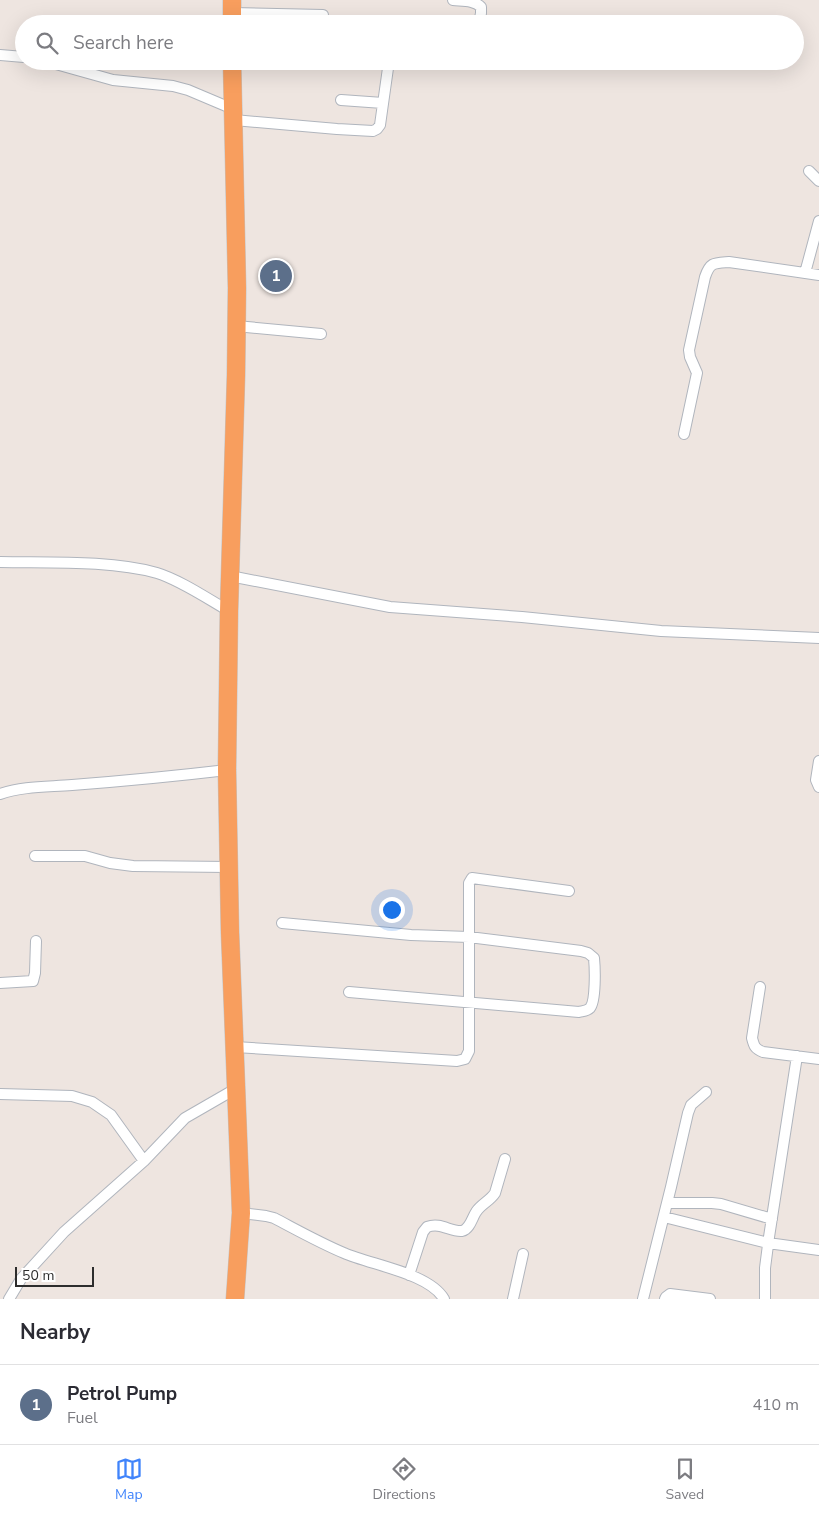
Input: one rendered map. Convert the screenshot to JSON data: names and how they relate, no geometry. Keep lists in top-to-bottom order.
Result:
{
  "scale_bar": "50 m",
  "page": {
    "search": "Search here",
    "pins": "1",
    "scale": "50 m",
    "heading": "Nearby",
    "list": [
      {
        "mark": "1",
        "name": "Petrol Pump",
        "note": "Fuel",
        "value": "410 m"
      }
    ],
    "nav": ["Map", "Directions", "Saved"]
  }
}
